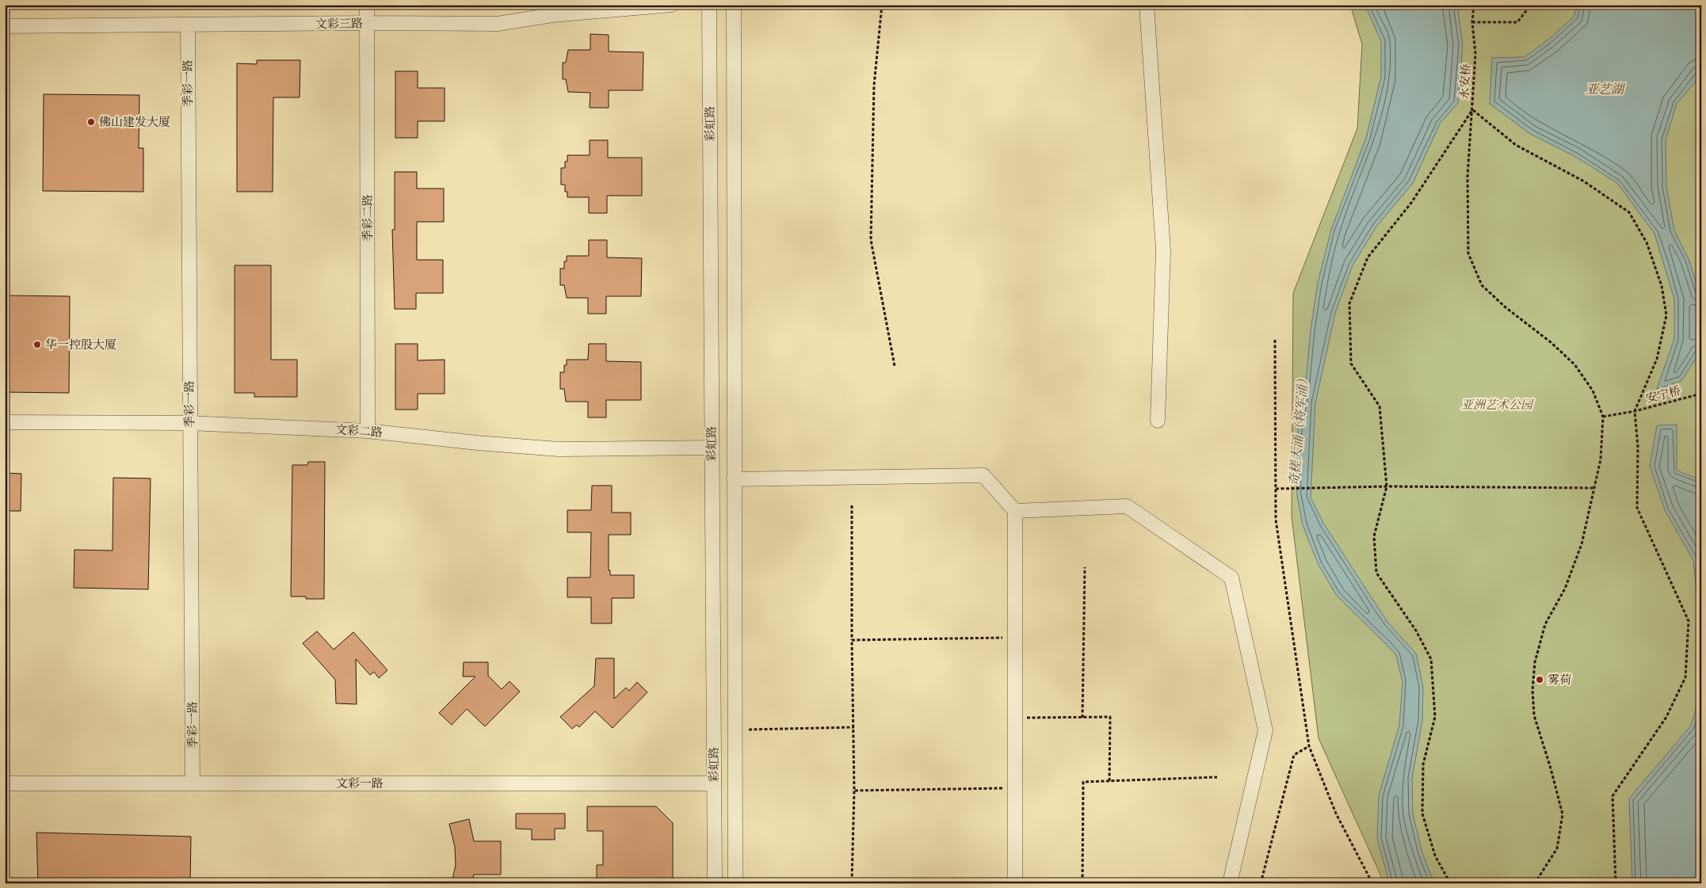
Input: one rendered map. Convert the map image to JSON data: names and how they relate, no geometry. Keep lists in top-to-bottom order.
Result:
{
  "streets": {
    "street": [
      "文彩三路",
      "季彩一路",
      "彩虹路",
      "季彩二路",
      "文彩二路",
      "文彩一路"
    ],
    "path": ["永安桥", "安宁桥"]
  },
  "crossings": [
    ["文彩三路", "季彩一路"],
    ["文彩三路", "季彩二路"],
    ["永安桥", "安宁桥"],
    ["季彩一路", "文彩二路"],
    ["季彩一路", "文彩一路"],
    ["彩虹路", "文彩二路"],
    ["彩虹路", "文彩一路"],
    ["季彩二路", "文彩二路"]
  ],
  "water": ["亚艺湖", "奇槎大涌（将军涌）"],
  "parks": ["亚洲艺术公园"],
  "places": ["佛山建发大厦", "华一控股大厦", "雾荷"]
}
